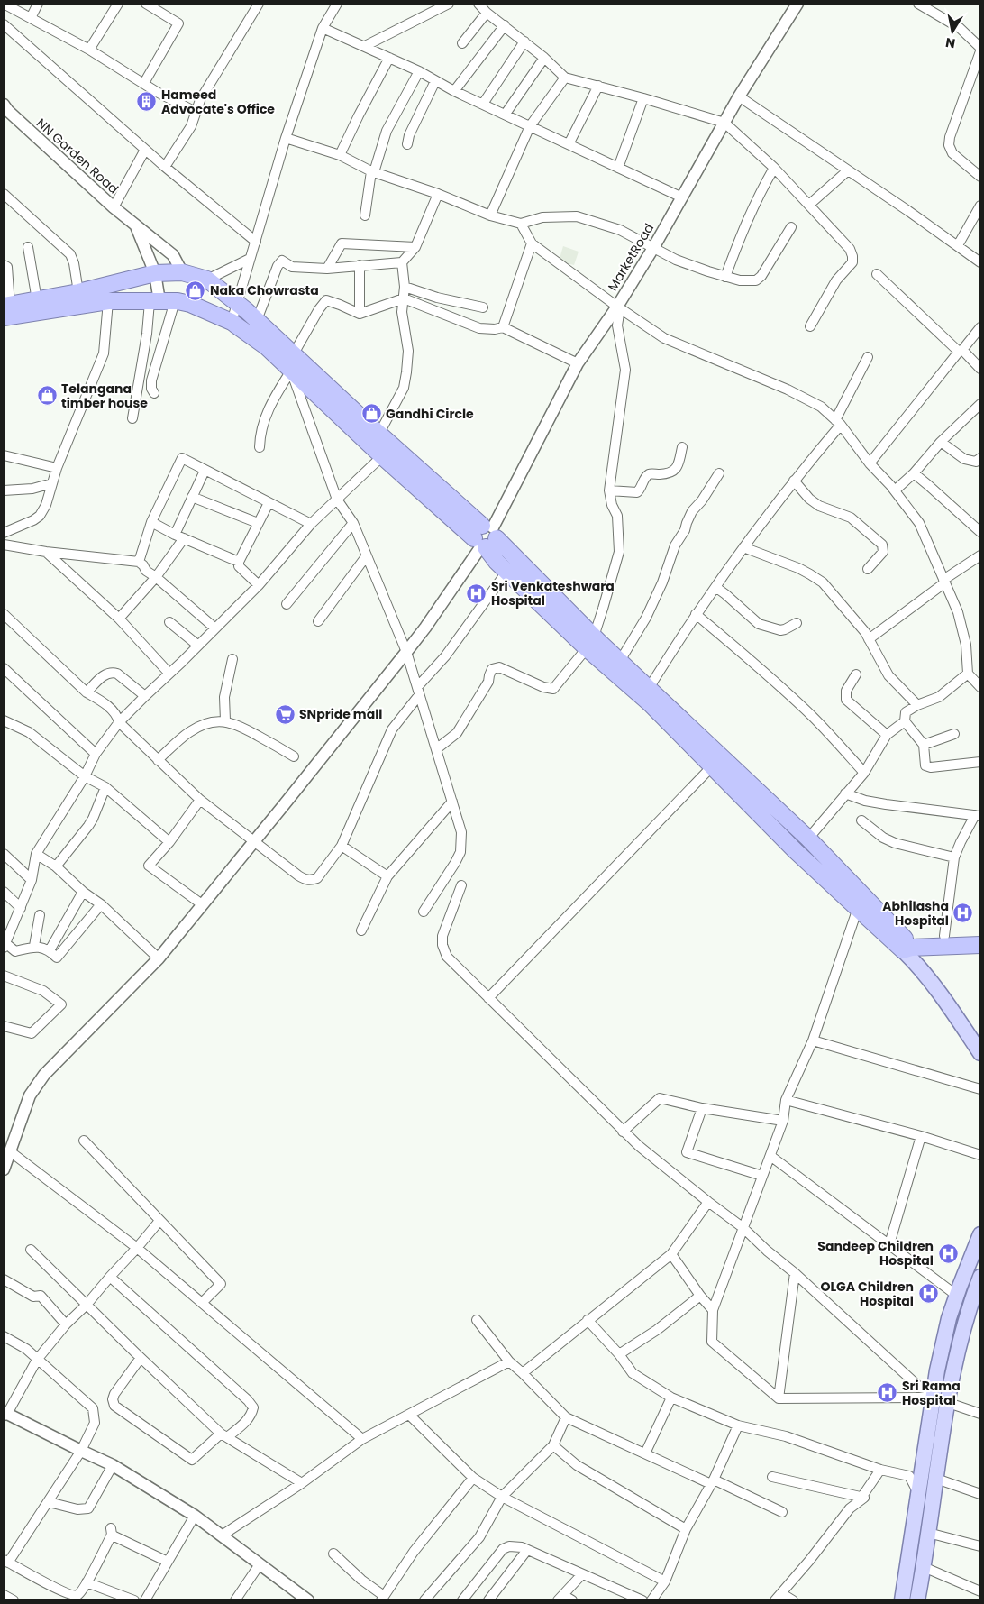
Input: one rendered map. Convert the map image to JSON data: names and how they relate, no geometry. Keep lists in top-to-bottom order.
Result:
{
  "streets": {
    "street": ["NN Garden Road", "MarketRoad"]
  },
  "places": {
    "building": ["Hameed Advocate's Office"],
    "shop": ["Naka Chowrasta", "Telangana timber house", "Gandhi Circle"],
    "hospital": [
      "Sri Venkateshwara Hospital",
      "Abhilasha Hospital",
      "Sandeep Children Hospital",
      "OLGA Children Hospital",
      "Sri Rama Hospital"
    ],
    "supermarket": ["SNpride mall"]
  },
  "north": "bottom"
}
